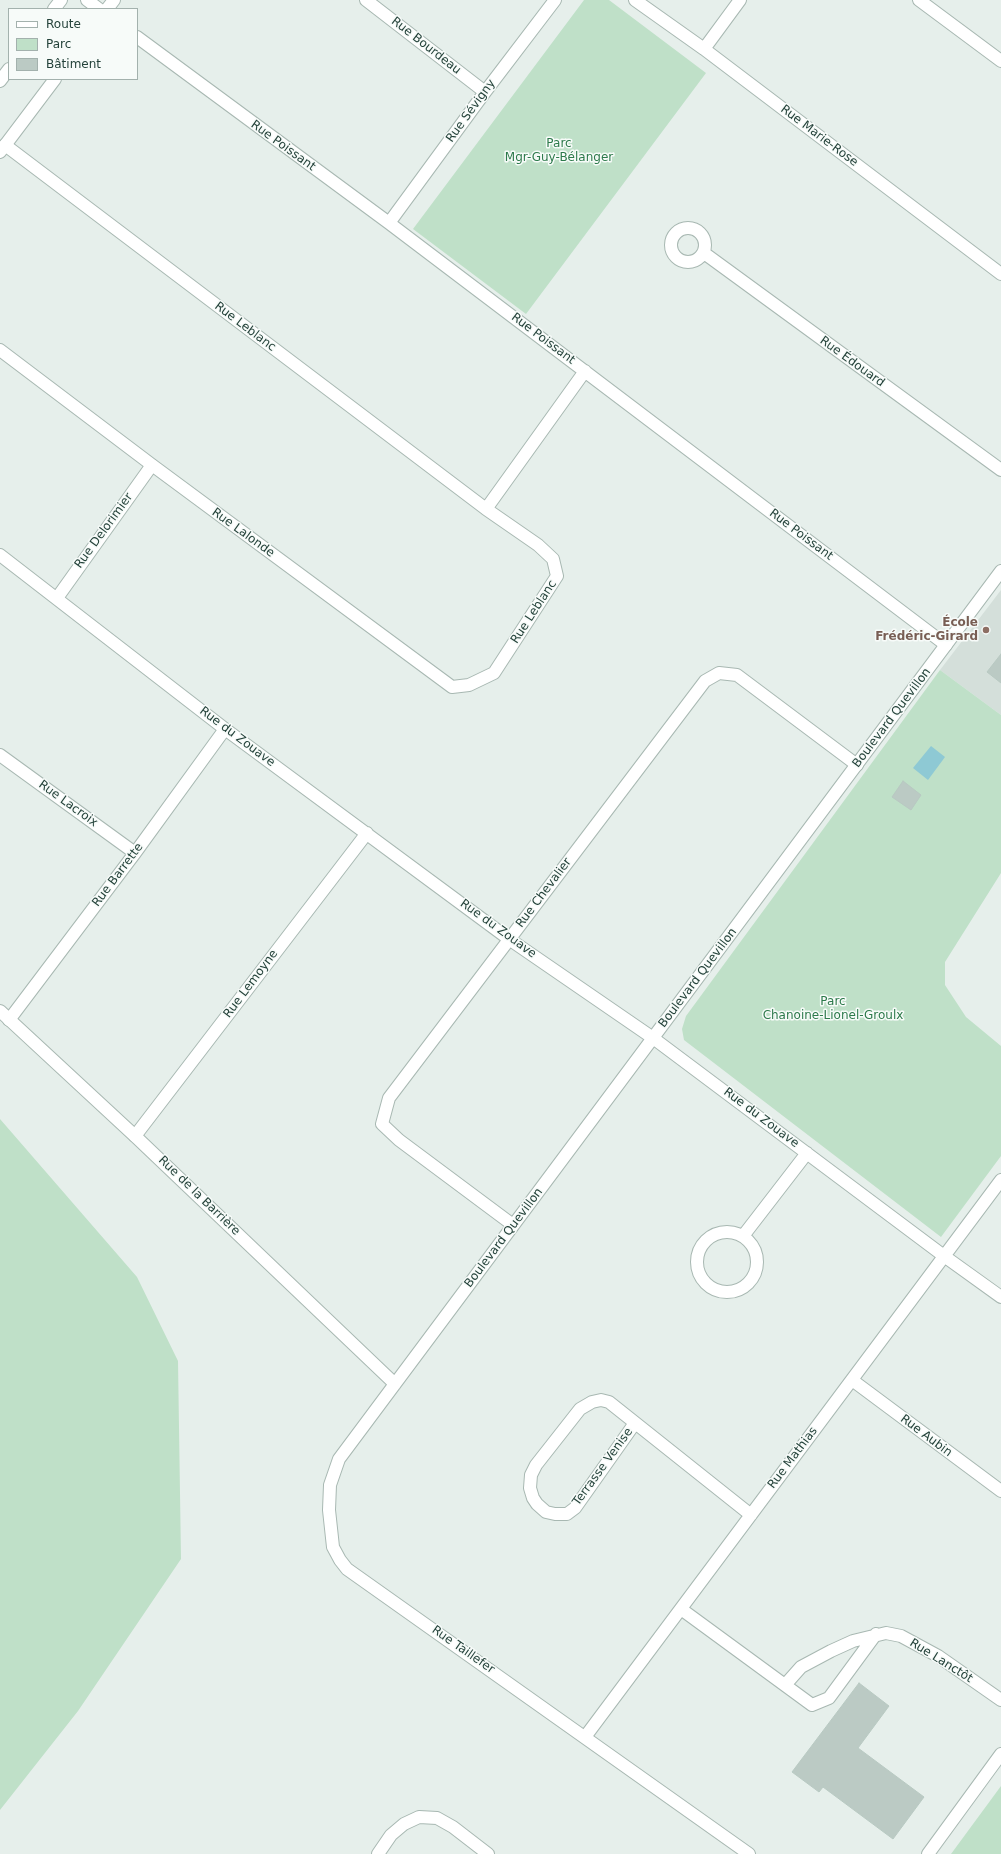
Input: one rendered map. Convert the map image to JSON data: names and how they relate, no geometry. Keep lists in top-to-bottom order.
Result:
{
  "streets": {
    "street": [
      "Rue Bourdeau",
      "Rue Sévigny",
      "Rue Marie-Rose",
      "Rue Poissant",
      "Rue Leblanc",
      "Rue Édouard",
      "Rue Delorimier",
      "Rue Lalonde",
      "Boulevard Quevillon",
      "Rue du Zouave",
      "Rue Lacroix",
      "Rue Barrette",
      "Rue Chevalier",
      "Rue Lemoyne",
      "Rue de la Barrière",
      "Rue Aubin",
      "Rue Mathias",
      "Terrasse Venise",
      "Rue Taillefer",
      "Rue Lanctôt"
    ]
  },
  "crossings": [
    ["Rue Bourdeau", "Rue Sévigny"],
    ["Rue Sévigny", "Rue Poissant"],
    ["Rue Poissant", "Boulevard Quevillon"],
    ["Rue Leblanc", "Rue Lalonde"],
    ["Rue Delorimier", "Rue Lalonde"],
    ["Rue Delorimier", "Rue du Zouave"],
    ["Boulevard Quevillon", "Rue du Zouave"],
    ["Boulevard Quevillon", "Rue Chevalier"],
    ["Boulevard Quevillon", "Rue de la Barrière"],
    ["Boulevard Quevillon", "Rue Taillefer"],
    ["Rue du Zouave", "Rue Barrette"],
    ["Rue du Zouave", "Rue Chevalier"],
    ["Rue du Zouave", "Rue Lemoyne"],
    ["Rue du Zouave", "Rue Mathias"],
    ["Rue Lacroix", "Rue Barrette"],
    ["Rue Barrette", "Rue de la Barrière"],
    ["Rue Lemoyne", "Rue de la Barrière"],
    ["Rue de la Barrière", "Rue Taillefer"],
    ["Rue Aubin", "Rue Mathias"],
    ["Rue Mathias", "Terrasse Venise"],
    ["Rue Mathias", "Rue Taillefer"]
  ],
  "parks": ["Parc Mgr-Guy-Bélanger", "Parc Chanoine-Lionel-Groulx"],
  "places": ["École Frédéric-Girard"],
  "legend": ["Route", "Parc", "Bâtiment"]
}
